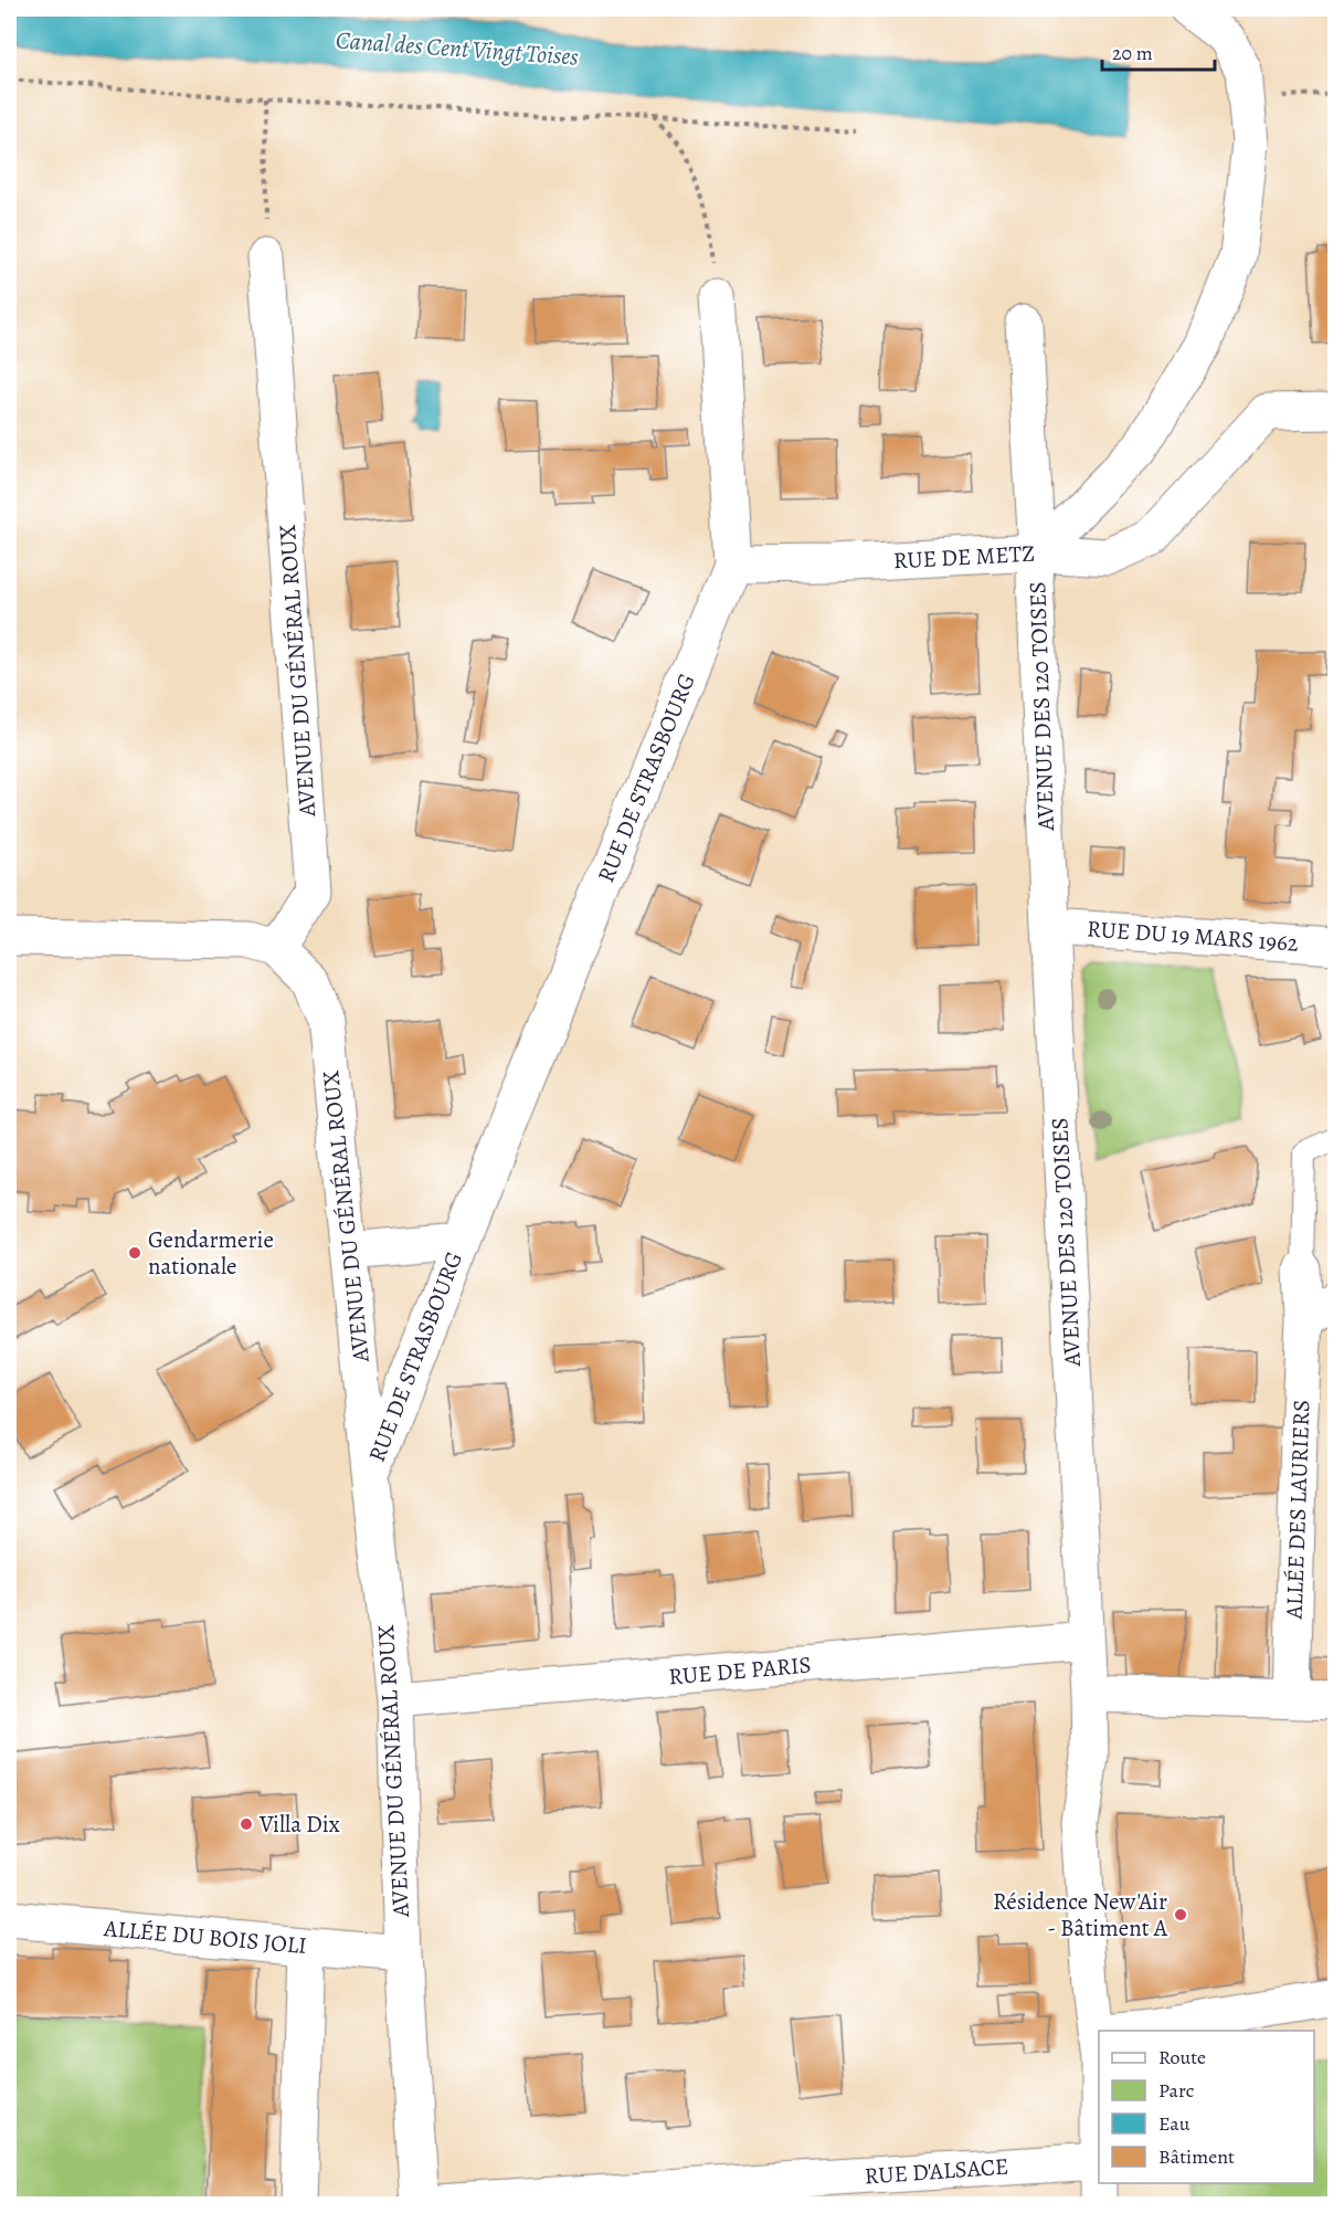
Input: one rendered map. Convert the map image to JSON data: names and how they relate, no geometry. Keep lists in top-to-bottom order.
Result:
{
  "streets": {
    "street": [
      "RUE DE METZ",
      "AVENUE DU GÉNÉRAL ROUX",
      "AVENUE DES 120 TOISES",
      "RUE DE STRASBOURG",
      "RUE DU 19 MARS 1962",
      "ALLÉE DES LAURIERS",
      "RUE DE PARIS",
      "ALLÉE DU BOIS JOLI",
      "RUE D'ALSACE"
    ]
  },
  "crossings": [
    ["RUE DE METZ", "AVENUE DES 120 TOISES"],
    ["RUE DE METZ", "RUE DE STRASBOURG"],
    ["AVENUE DU GÉNÉRAL ROUX", "RUE DE STRASBOURG"],
    ["AVENUE DU GÉNÉRAL ROUX", "RUE DE PARIS"],
    ["AVENUE DU GÉNÉRAL ROUX", "ALLÉE DU BOIS JOLI"],
    ["AVENUE DU GÉNÉRAL ROUX", "RUE D'ALSACE"],
    ["AVENUE DES 120 TOISES", "RUE DU 19 MARS 1962"],
    ["AVENUE DES 120 TOISES", "RUE DE PARIS"]
  ],
  "water": ["Canal des Cent Vingt Toises"],
  "places": ["Gendarmerie nationale", "Villa Dix", "Résidence New'Air - Bâtiment A"],
  "legend": [
    "Route",
    "Parc",
    "Eau",
    "Bâtiment"
  ],
  "scale_bar": "20 m"
}
